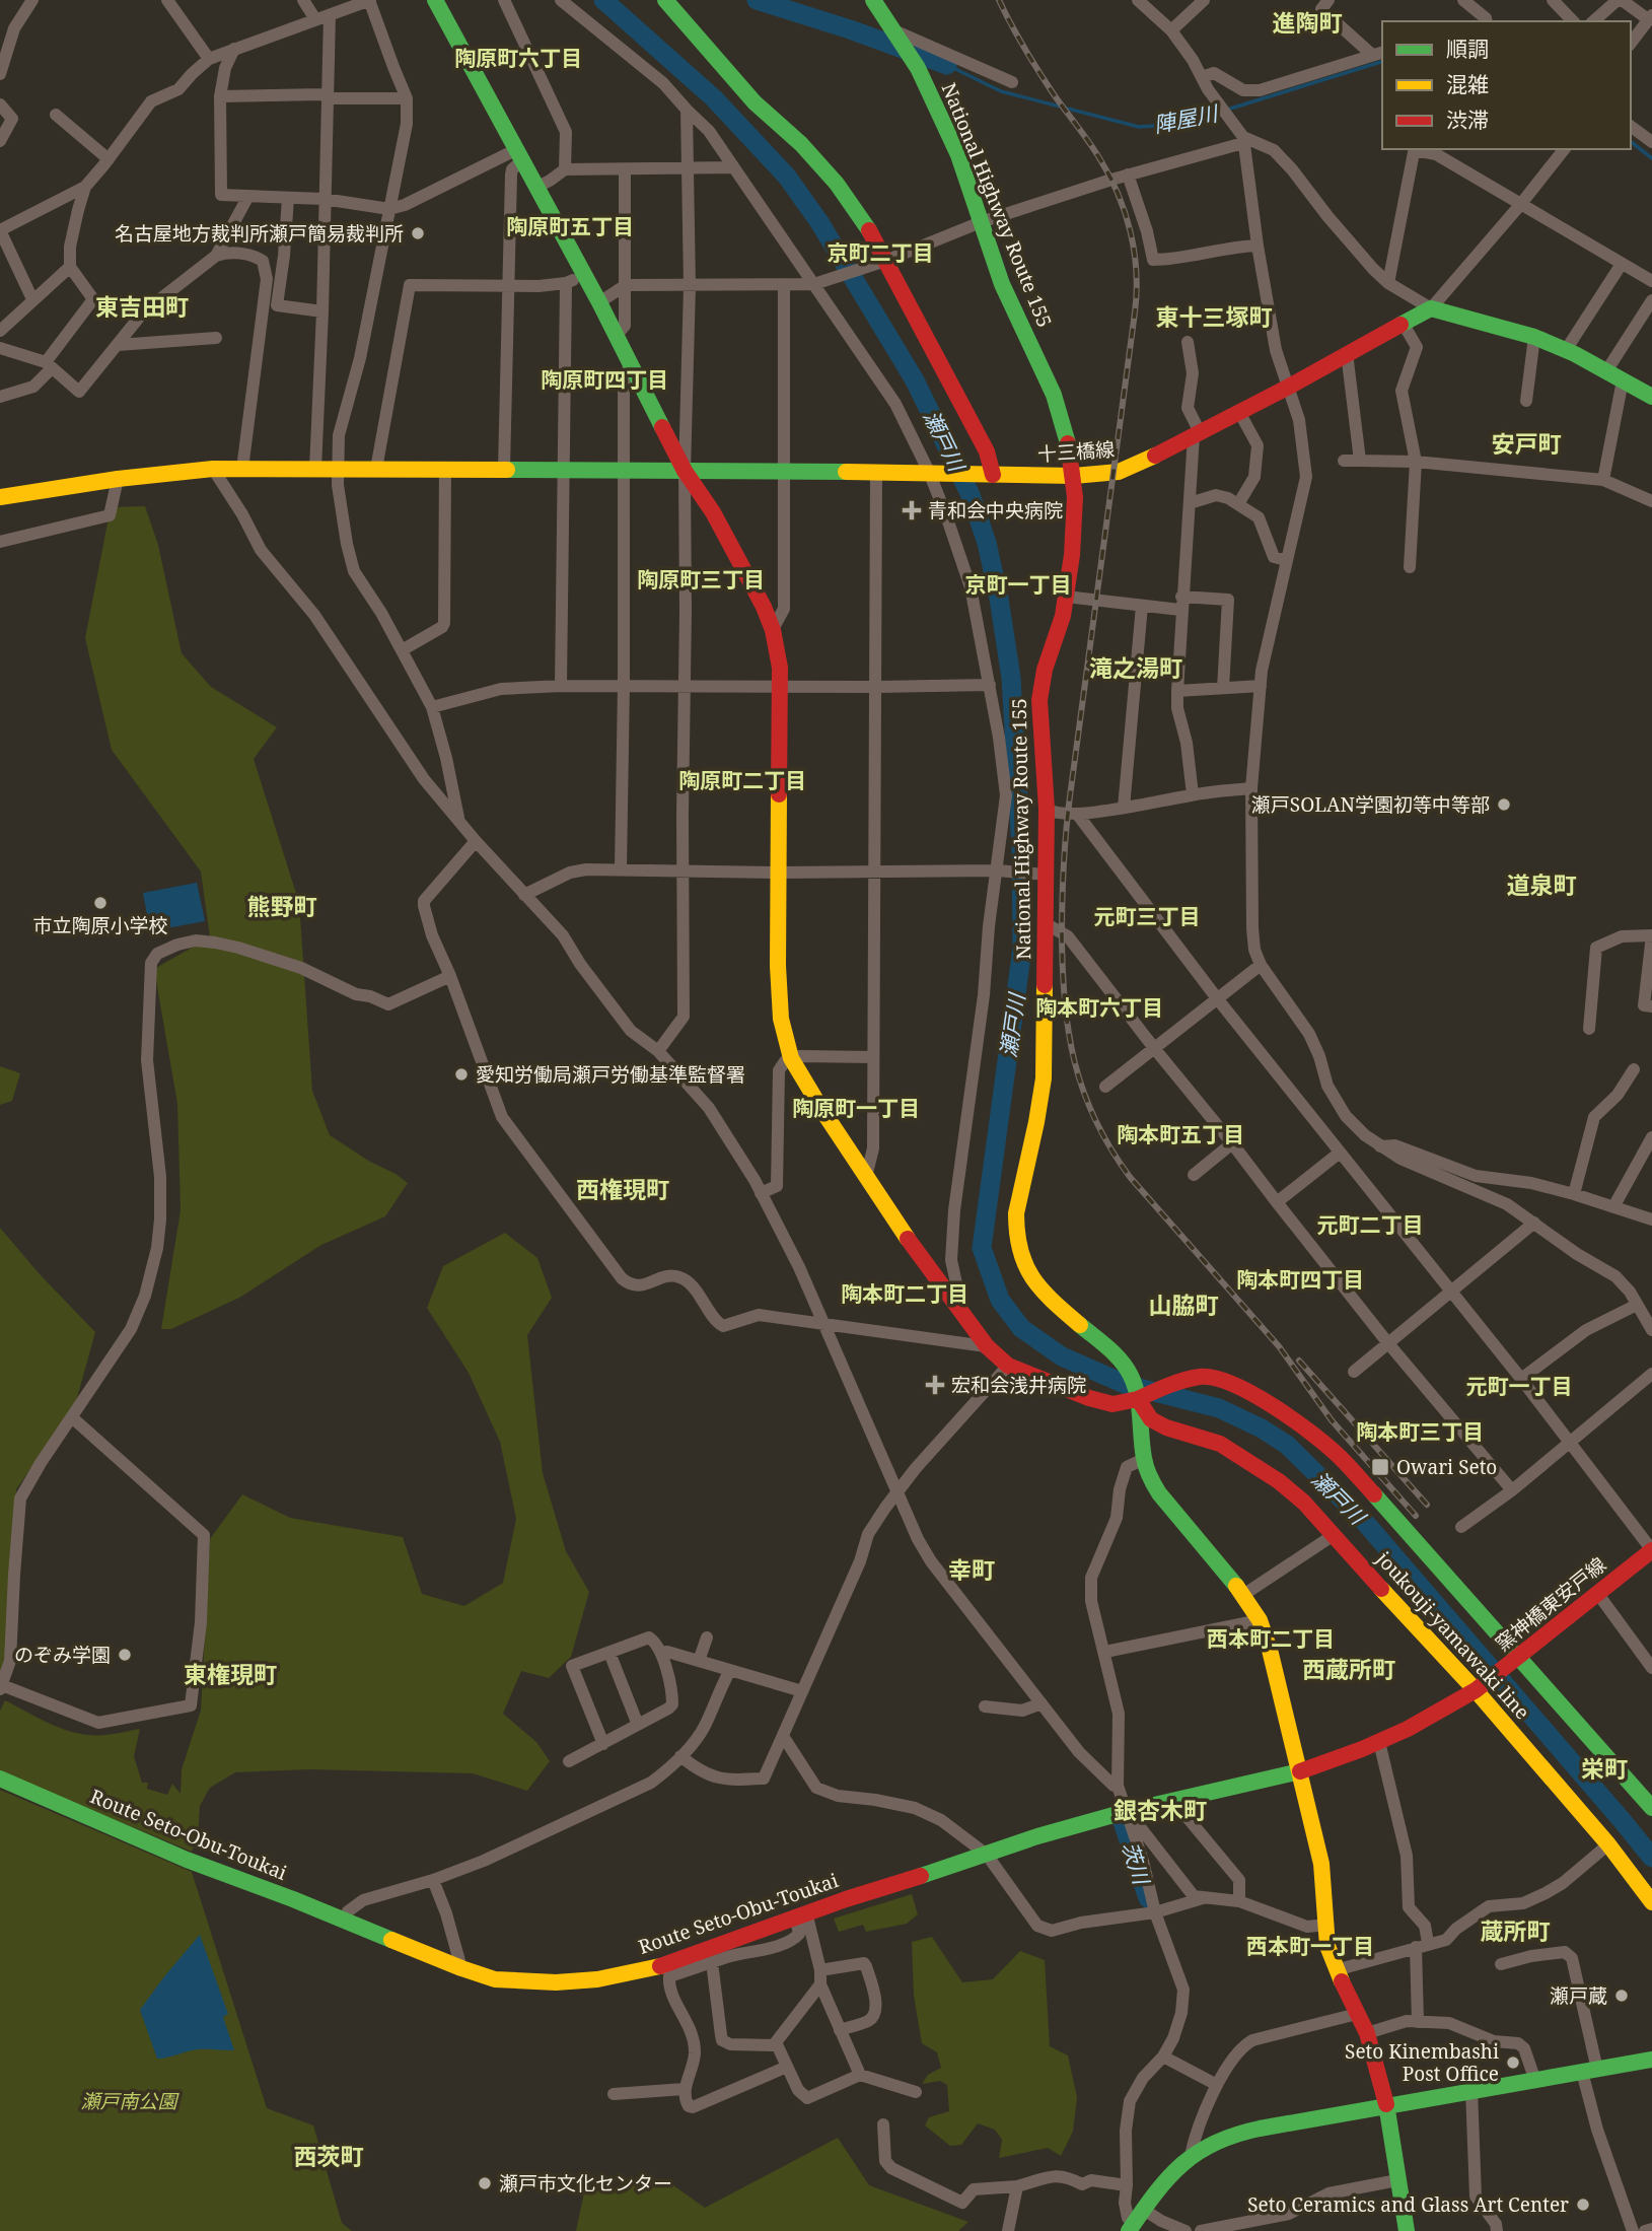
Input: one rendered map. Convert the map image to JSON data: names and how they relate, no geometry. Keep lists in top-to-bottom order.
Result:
{
  "streets": {
    "main road": [
      "National Highway Route 155",
      "十三橋線",
      "窯神橋東安戸線",
      "joukouji-yamawaki line",
      "Route Seto-Obu-Toukai"
    ]
  },
  "crossings": [
    ["National Highway Route 155", "十三橋線"],
    ["National Highway Route 155", "joukouji-yamawaki line"],
    ["National Highway Route 155", "Route Seto-Obu-Toukai"],
    ["窯神橋東安戸線", "joukouji-yamawaki line"],
    ["窯神橋東安戸線", "Route Seto-Obu-Toukai"]
  ],
  "districts": [
    "進陶町",
    "陶原町六丁目",
    "陶原町五丁目",
    "京町二丁目",
    "東吉田町",
    "東十三塚町",
    "陶原町四丁目",
    "安戸町",
    "陶原町三丁目",
    "京町一丁目",
    "滝之湯町",
    "陶原町二丁目",
    "道泉町",
    "熊野町",
    "元町三丁目",
    "陶本町六丁目",
    "陶原町一丁目",
    "陶本町五丁目",
    "西権現町",
    "元町二丁目",
    "陶本町四丁目",
    "陶本町二丁目",
    "山脇町",
    "元町一丁目",
    "陶本町三丁目",
    "幸町",
    "西本町二丁目",
    "西蔵所町",
    "東権現町",
    "栄町",
    "銀杏木町",
    "蔵所町",
    "西本町一丁目",
    "西茨町"
  ],
  "water": ["陣屋川", "瀬戸川", "茨川"],
  "parks": ["瀬戸南公園"],
  "places": {
    "other": [
      "名古屋地方裁判所瀬戸簡易裁判所",
      "瀬戸SOLAN学園初等中等部",
      "市立陶原小学校",
      "愛知労働局瀬戸労働基準監督署",
      "のぞみ学園",
      "瀬戸蔵",
      "Seto Kinembashi Post Office",
      "瀬戸市文化センター",
      "Seto Ceramics and Glass Art Center"
    ],
    "health": ["青和会中央病院", "宏和会浅井病院"],
    "transit": ["Owari Seto"]
  },
  "legend": ["順調", "混雑", "渋滞"]
}
